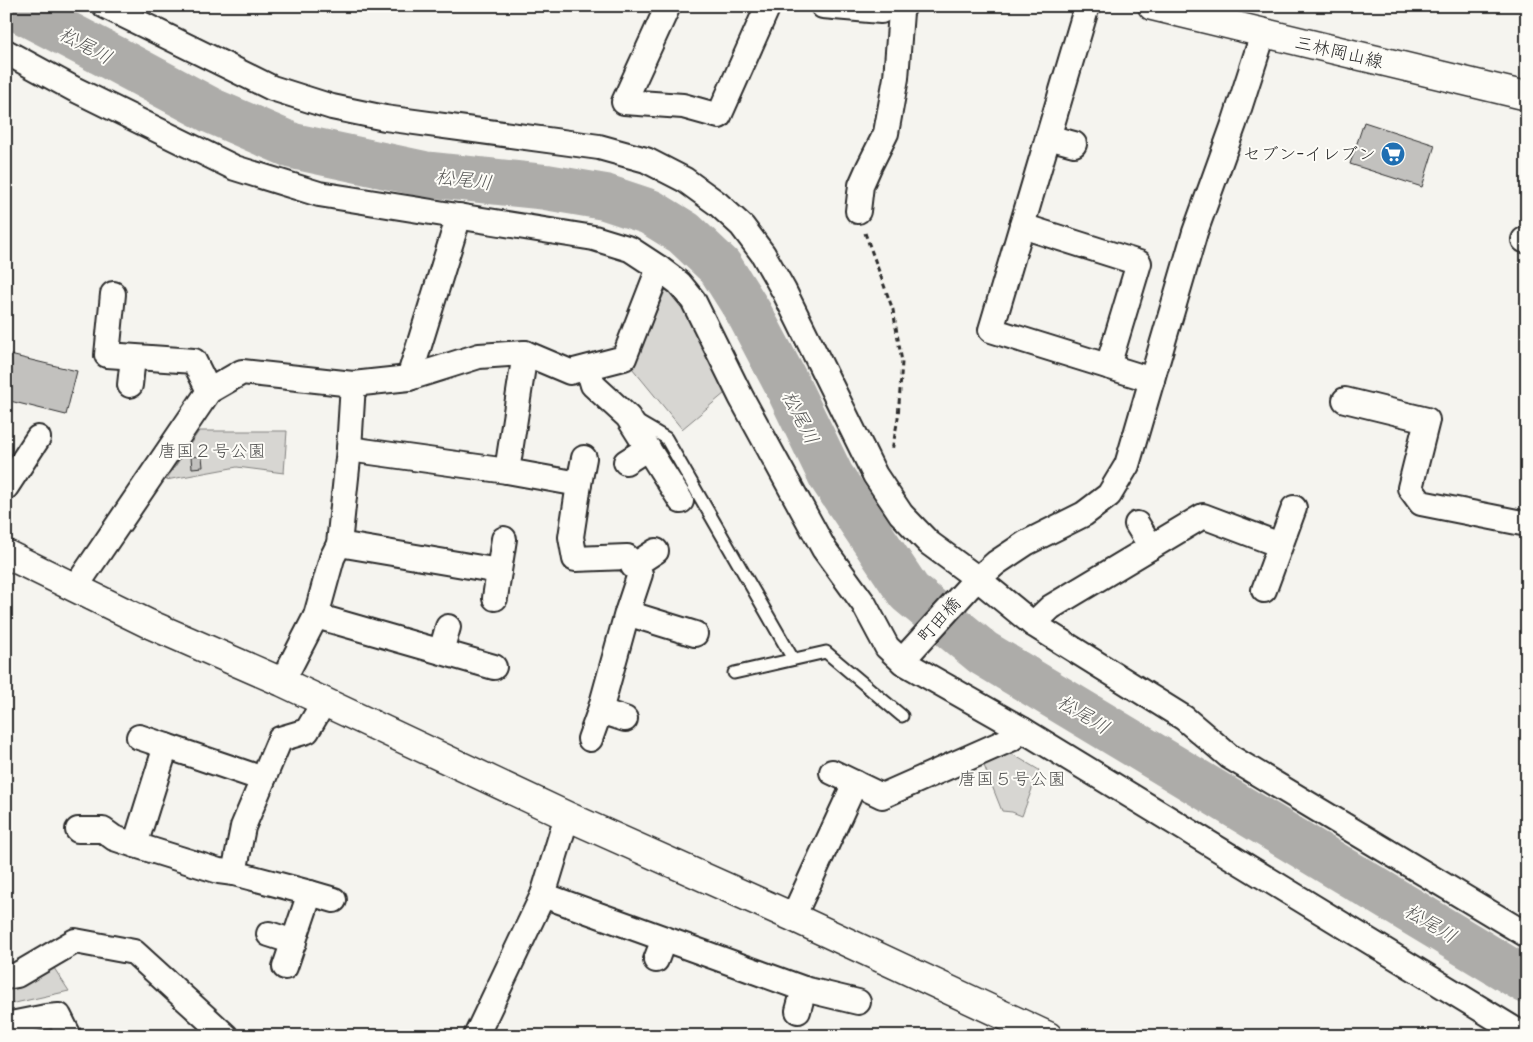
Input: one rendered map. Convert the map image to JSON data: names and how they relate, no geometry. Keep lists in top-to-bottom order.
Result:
{
  "streets": {
    "street": ["三林岡山線", "町田橋"]
  },
  "crossings": [
    ["三林岡山線", "町田橋"]
  ],
  "water": ["松尾川"],
  "parks": ["唐国２号公園", "唐国５号公園"],
  "places": {
    "supermarket": ["セブン-イレブン"]
  }
}
